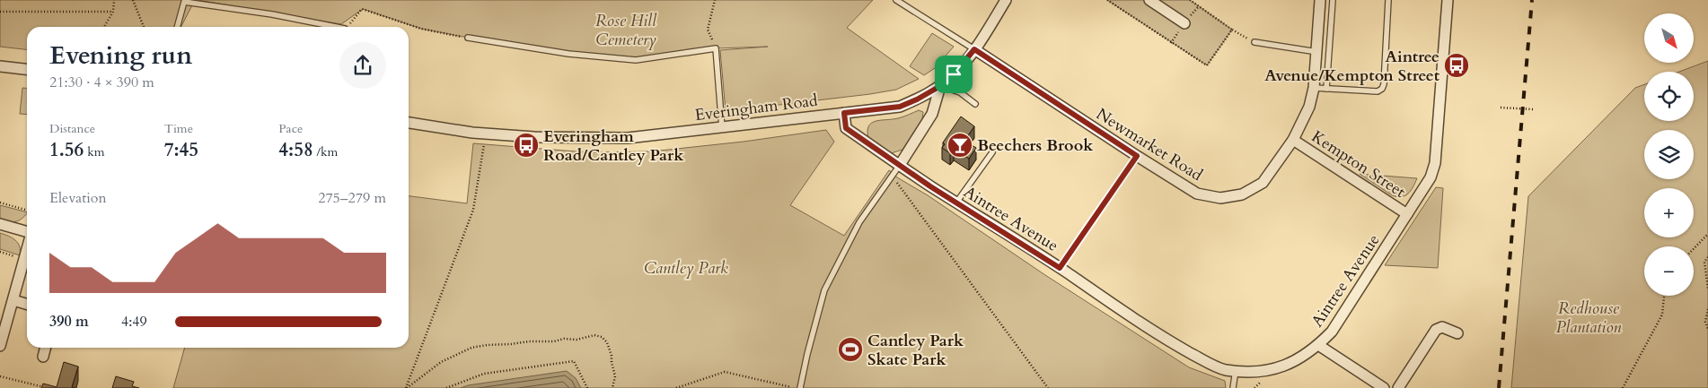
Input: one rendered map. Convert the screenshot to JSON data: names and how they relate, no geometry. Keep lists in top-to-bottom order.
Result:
{
  "streets": {
    "street": [
      "Everingham Road",
      "Newmarket Road",
      "Kempton Street",
      "Aintree Avenue"
    ]
  },
  "crossings": [
    ["Everingham Road", "Newmarket Road"],
    ["Everingham Road", "Aintree Avenue"],
    ["Newmarket Road", "Kempton Street"],
    ["Kempton Street", "Aintree Avenue"]
  ],
  "parks": ["Rose Hill Cemetery", "Cantley Park", "Redhouse Plantation"],
  "places": {
    "bus stop": ["Aintree Avenue/Kempton Street", "Everingham Road/Cantley Park"],
    "bar": ["Beechers Brook"],
    "sports": ["Cantley Park Skate Park"]
  },
  "north": "bottom right",
  "page": {
    "map_buttons": ["+", "−"],
    "heading": ["Evening run", "21:30 · 4 × 390 m"],
    "stats": [
      ["Distance", "1.56 km"],
      ["Time", "7:45"],
      ["Pace", "4:58 /km"]
    ],
    "chart": ["Elevation", "275–279 m"],
    "list": [
      {
        "name": "390 m",
        "note": "4:49"
      }
    ]
  }
}
